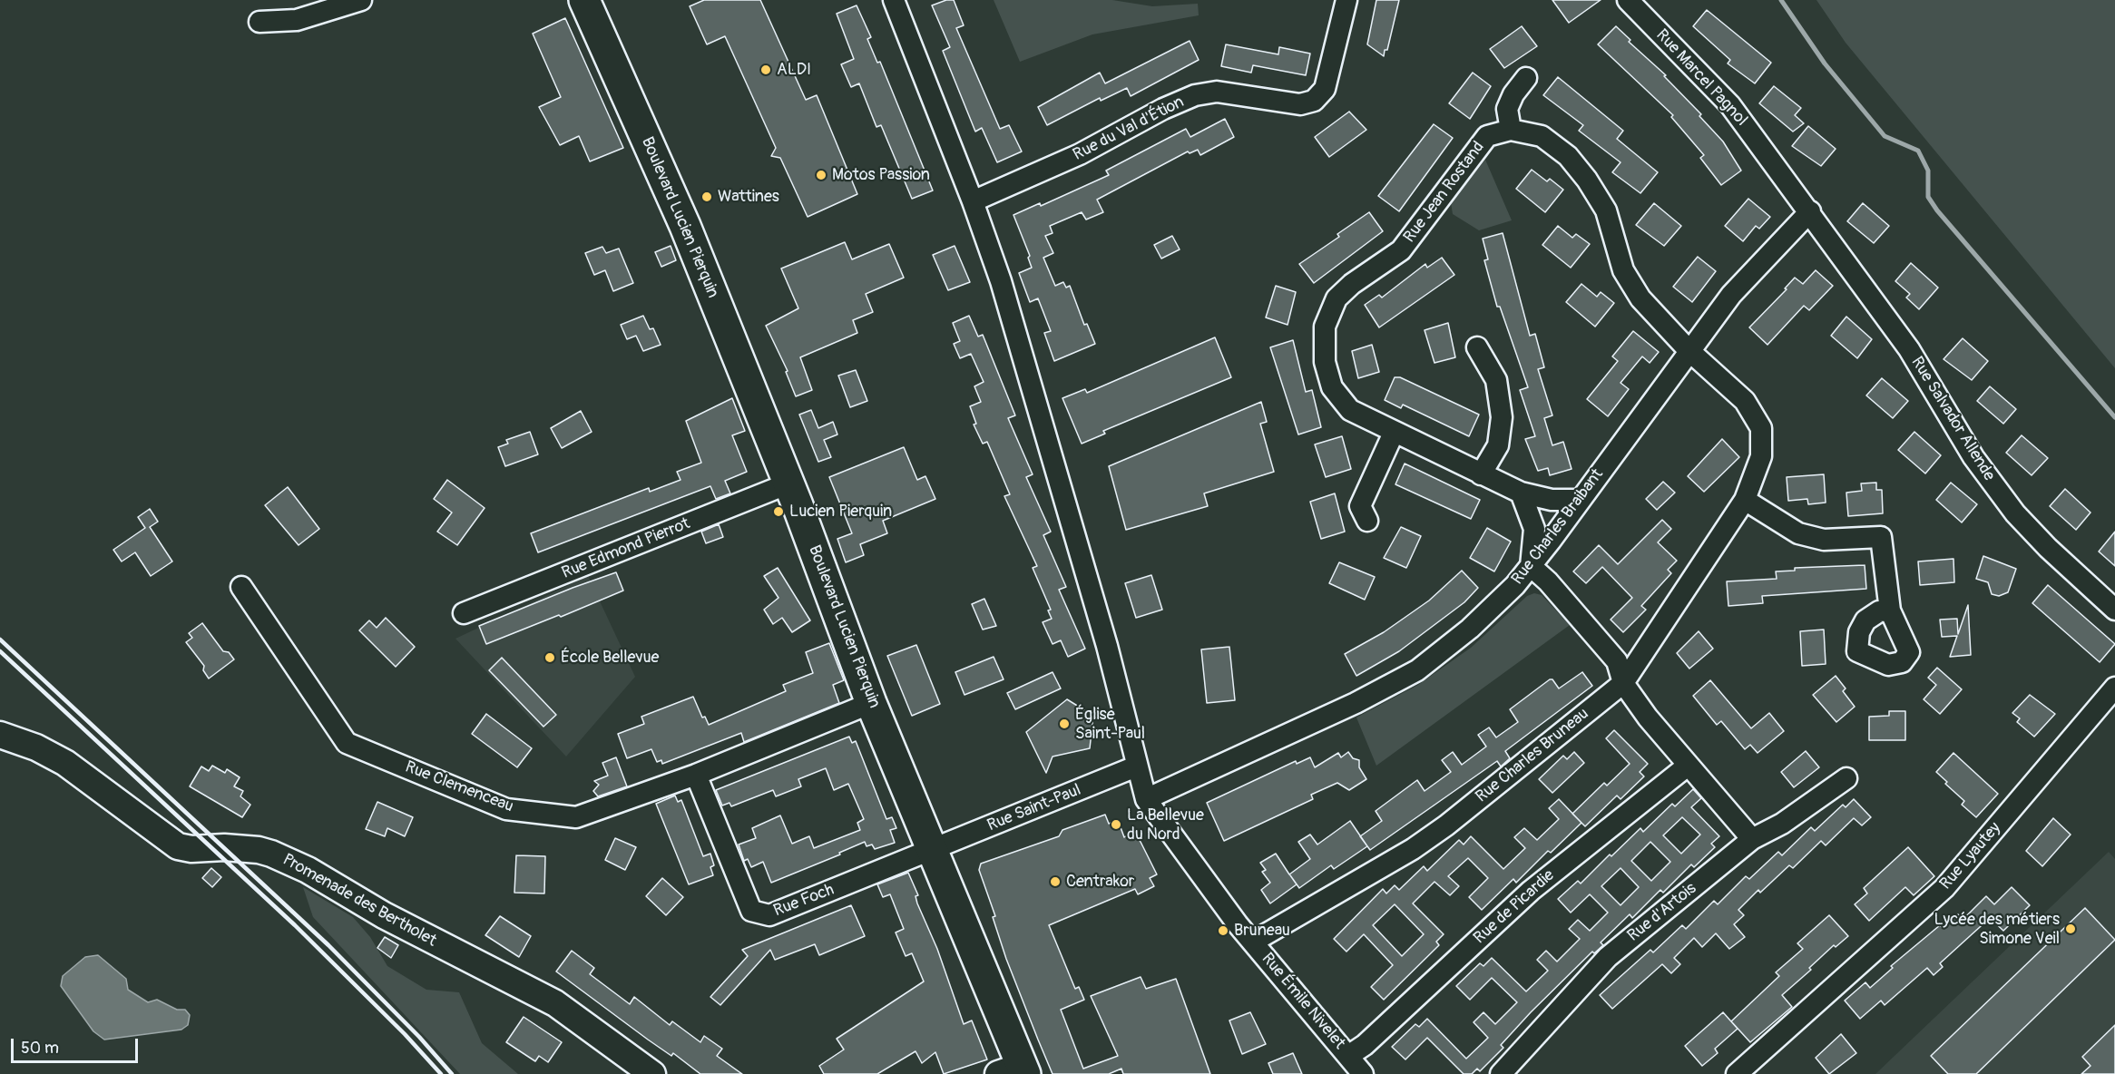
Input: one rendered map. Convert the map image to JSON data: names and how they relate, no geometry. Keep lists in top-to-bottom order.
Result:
{
  "streets": {
    "main road": ["Boulevard Lucien Pierquin"],
    "street": [
      "Rue Marcel Pagnol",
      "Rue du Val d'Étion",
      "Rue Jean Rostand",
      "Rue Salvador Allende",
      "Rue Charles Braibant",
      "Rue Edmond Pierrot",
      "Rue Charles Bruneau",
      "Rue Clemenceau",
      "Rue Saint-Paul",
      "Rue Lyautey",
      "Promenade des Bertholet",
      "Rue Foch",
      "Rue de Picardie",
      "Rue d'Artois",
      "Rue Émile Nivelet"
    ]
  },
  "crossings": [
    ["Rue Marcel Pagnol", "Rue Salvador Allende"],
    ["Rue Marcel Pagnol", "Rue Charles Braibant"],
    ["Rue du Val d'Étion", "Rue Émile Nivelet"],
    ["Rue Jean Rostand", "Rue Charles Braibant"],
    ["Boulevard Lucien Pierquin", "Rue Edmond Pierrot"],
    ["Boulevard Lucien Pierquin", "Rue Clemenceau"],
    ["Boulevard Lucien Pierquin", "Rue Saint-Paul"],
    ["Boulevard Lucien Pierquin", "Rue Foch"],
    ["Rue Salvador Allende", "Rue Charles Braibant"],
    ["Rue Charles Braibant", "Rue Charles Bruneau"],
    ["Rue Charles Braibant", "Rue Émile Nivelet"],
    ["Rue Charles Bruneau", "Rue Émile Nivelet"],
    ["Rue Clemenceau", "Rue Foch"],
    ["Rue Saint-Paul", "Rue Foch"],
    ["Rue Saint-Paul", "Rue Émile Nivelet"],
    ["Rue de Picardie", "Rue Émile Nivelet"]
  ],
  "places": [
    "ALDI",
    "Motos Passion",
    "Wattines",
    "Lucien Pierquin",
    "École Bellevue",
    "Église Saint-Paul",
    "La Bellevue du Nord",
    "Centrakor",
    "Lycée des métiers Simone Veil",
    "Bruneau"
  ],
  "scale_bar": "50 m"
}
